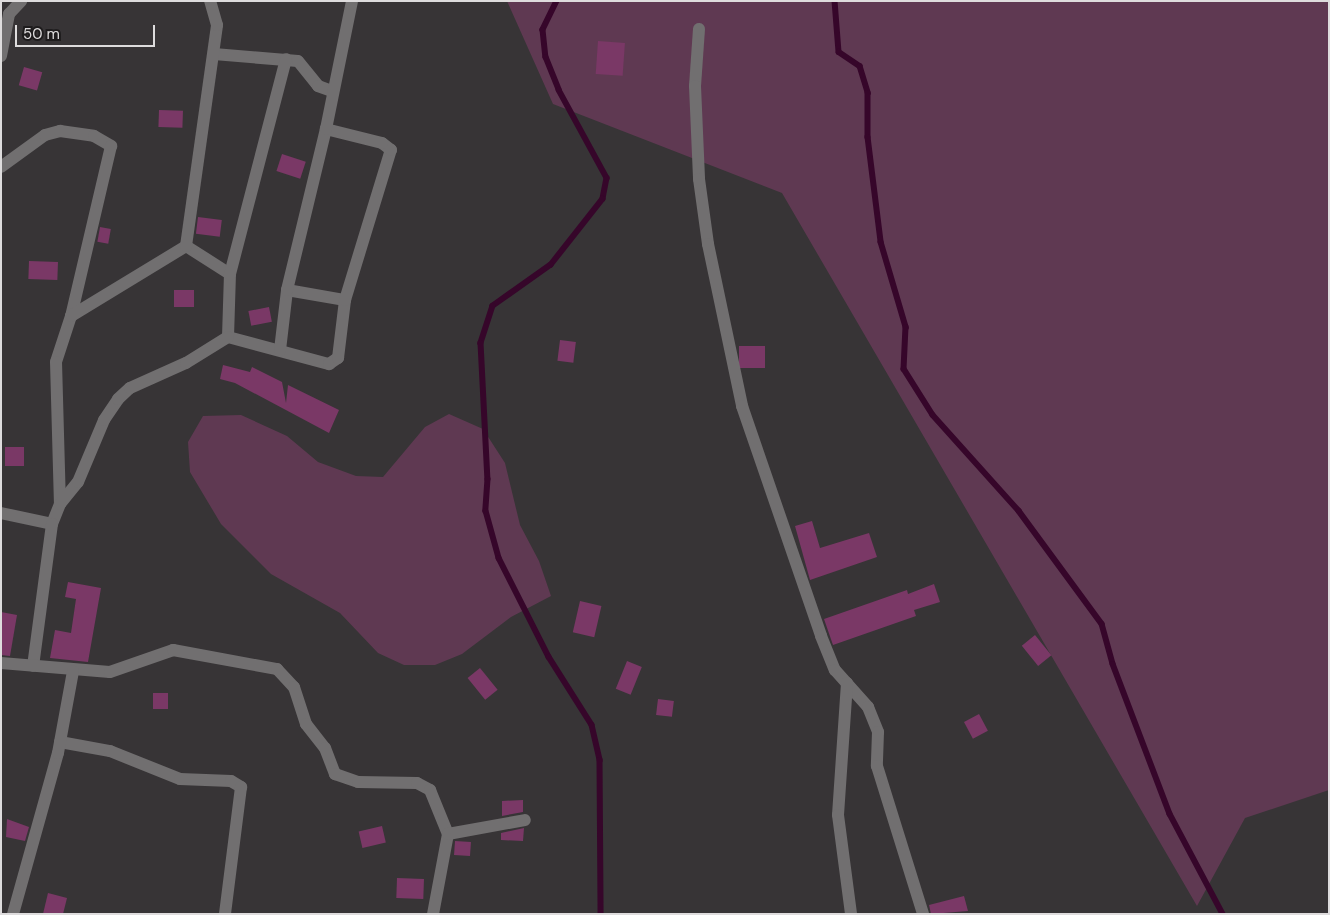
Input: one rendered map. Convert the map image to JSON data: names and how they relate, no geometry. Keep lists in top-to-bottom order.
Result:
{
  "scale_bar": "50 m"
}
